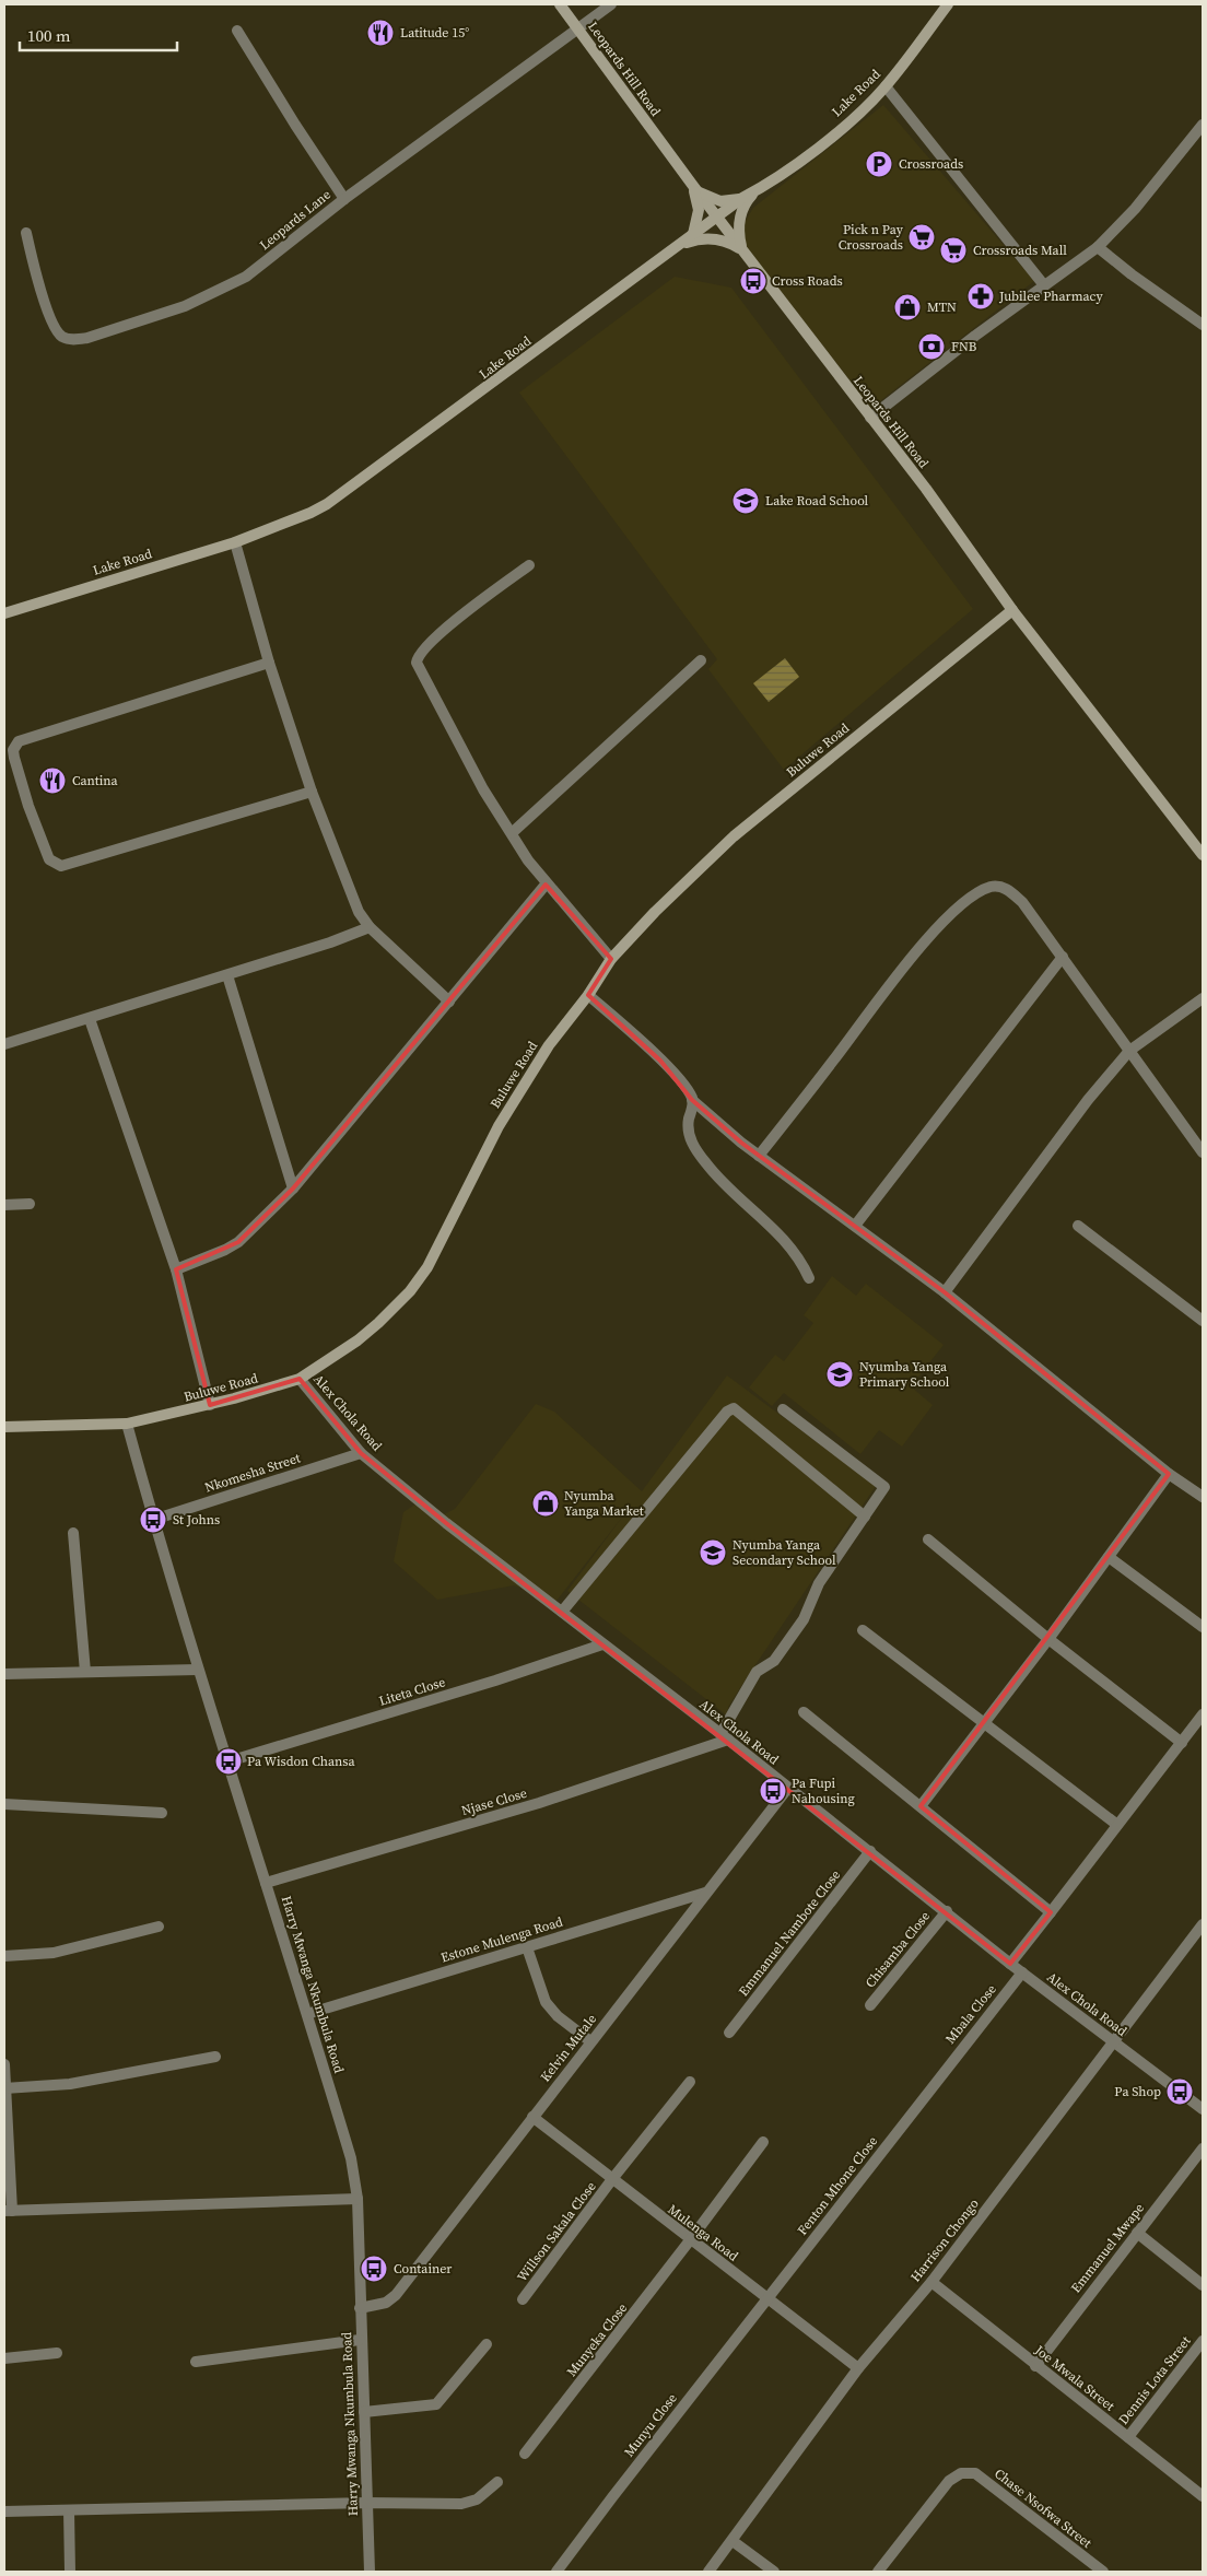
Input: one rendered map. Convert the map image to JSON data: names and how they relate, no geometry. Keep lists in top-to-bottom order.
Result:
{
  "streets": {
    "main road": ["Leopards Hill Road", "Lake Road", "Buluwe Road"],
    "street": [
      "Leopards Lane",
      "Alex Chola Road",
      "Nkomesha Street",
      "Liteta Close",
      "Njase Close",
      "Emmanuel Nambote Close",
      "Estone Mulenga Road",
      "Chisamba Close",
      "Harry Mwanga Nkumbula Road",
      "Mbala Close",
      "Kelvin Mutale",
      "Fenton Mhone Close",
      "Willson Sakala Close",
      "Mulenga Road",
      "Harrison Chongo",
      "Emmanuel Mwape",
      "Munyeka Close",
      "Joe Mwala Street",
      "Dennis Lota Street",
      "Munyu Close",
      "Chase Nsofwa Street"
    ]
  },
  "crossings": [
    ["Leopards Hill Road", "Lake Road"],
    ["Leopards Hill Road", "Leopards Lane"],
    ["Leopards Hill Road", "Buluwe Road"],
    ["Buluwe Road", "Alex Chola Road"],
    ["Buluwe Road", "Harry Mwanga Nkumbula Road"],
    ["Alex Chola Road", "Nkomesha Street"],
    ["Alex Chola Road", "Liteta Close"],
    ["Alex Chola Road", "Njase Close"],
    ["Alex Chola Road", "Emmanuel Nambote Close"],
    ["Alex Chola Road", "Chisamba Close"],
    ["Alex Chola Road", "Mbala Close"],
    ["Alex Chola Road", "Kelvin Mutale"],
    ["Alex Chola Road", "Harrison Chongo"],
    ["Nkomesha Street", "Harry Mwanga Nkumbula Road"],
    ["Liteta Close", "Harry Mwanga Nkumbula Road"],
    ["Njase Close", "Harry Mwanga Nkumbula Road"],
    ["Estone Mulenga Road", "Harry Mwanga Nkumbula Road"],
    ["Estone Mulenga Road", "Kelvin Mutale"],
    ["Harry Mwanga Nkumbula Road", "Kelvin Mutale"],
    ["Mbala Close", "Fenton Mhone Close"],
    ["Kelvin Mutale", "Mulenga Road"],
    ["Fenton Mhone Close", "Mulenga Road"],
    ["Fenton Mhone Close", "Munyu Close"],
    ["Willson Sakala Close", "Mulenga Road"],
    ["Mulenga Road", "Harrison Chongo"],
    ["Mulenga Road", "Munyeka Close"],
    ["Mulenga Road", "Munyu Close"],
    ["Harrison Chongo", "Joe Mwala Street"],
    ["Emmanuel Mwape", "Joe Mwala Street"],
    ["Joe Mwala Street", "Dennis Lota Street"]
  ],
  "places": {
    "restaurant": ["Latitude 15°", "Cantina"],
    "parking": ["Crossroads"],
    "supermarket": ["Pick n Pay Crossroads", "Crossroads Mall"],
    "bus stop": [
      "Cross Roads",
      "St Johns",
      "Pa Wisdon Chansa",
      "Pa Fupi Nahousing",
      "Pa Shop",
      "Container"
    ],
    "pharmacy": ["Jubilee Pharmacy"],
    "shop": ["MTN", "Nyumba Yanga Market"],
    "bank": ["FNB"],
    "school or university": ["Lake Road School", "Nyumba Yanga Primary School", "Nyumba Yanga Secondary School"]
  },
  "scale_bar": "100 m"
}
